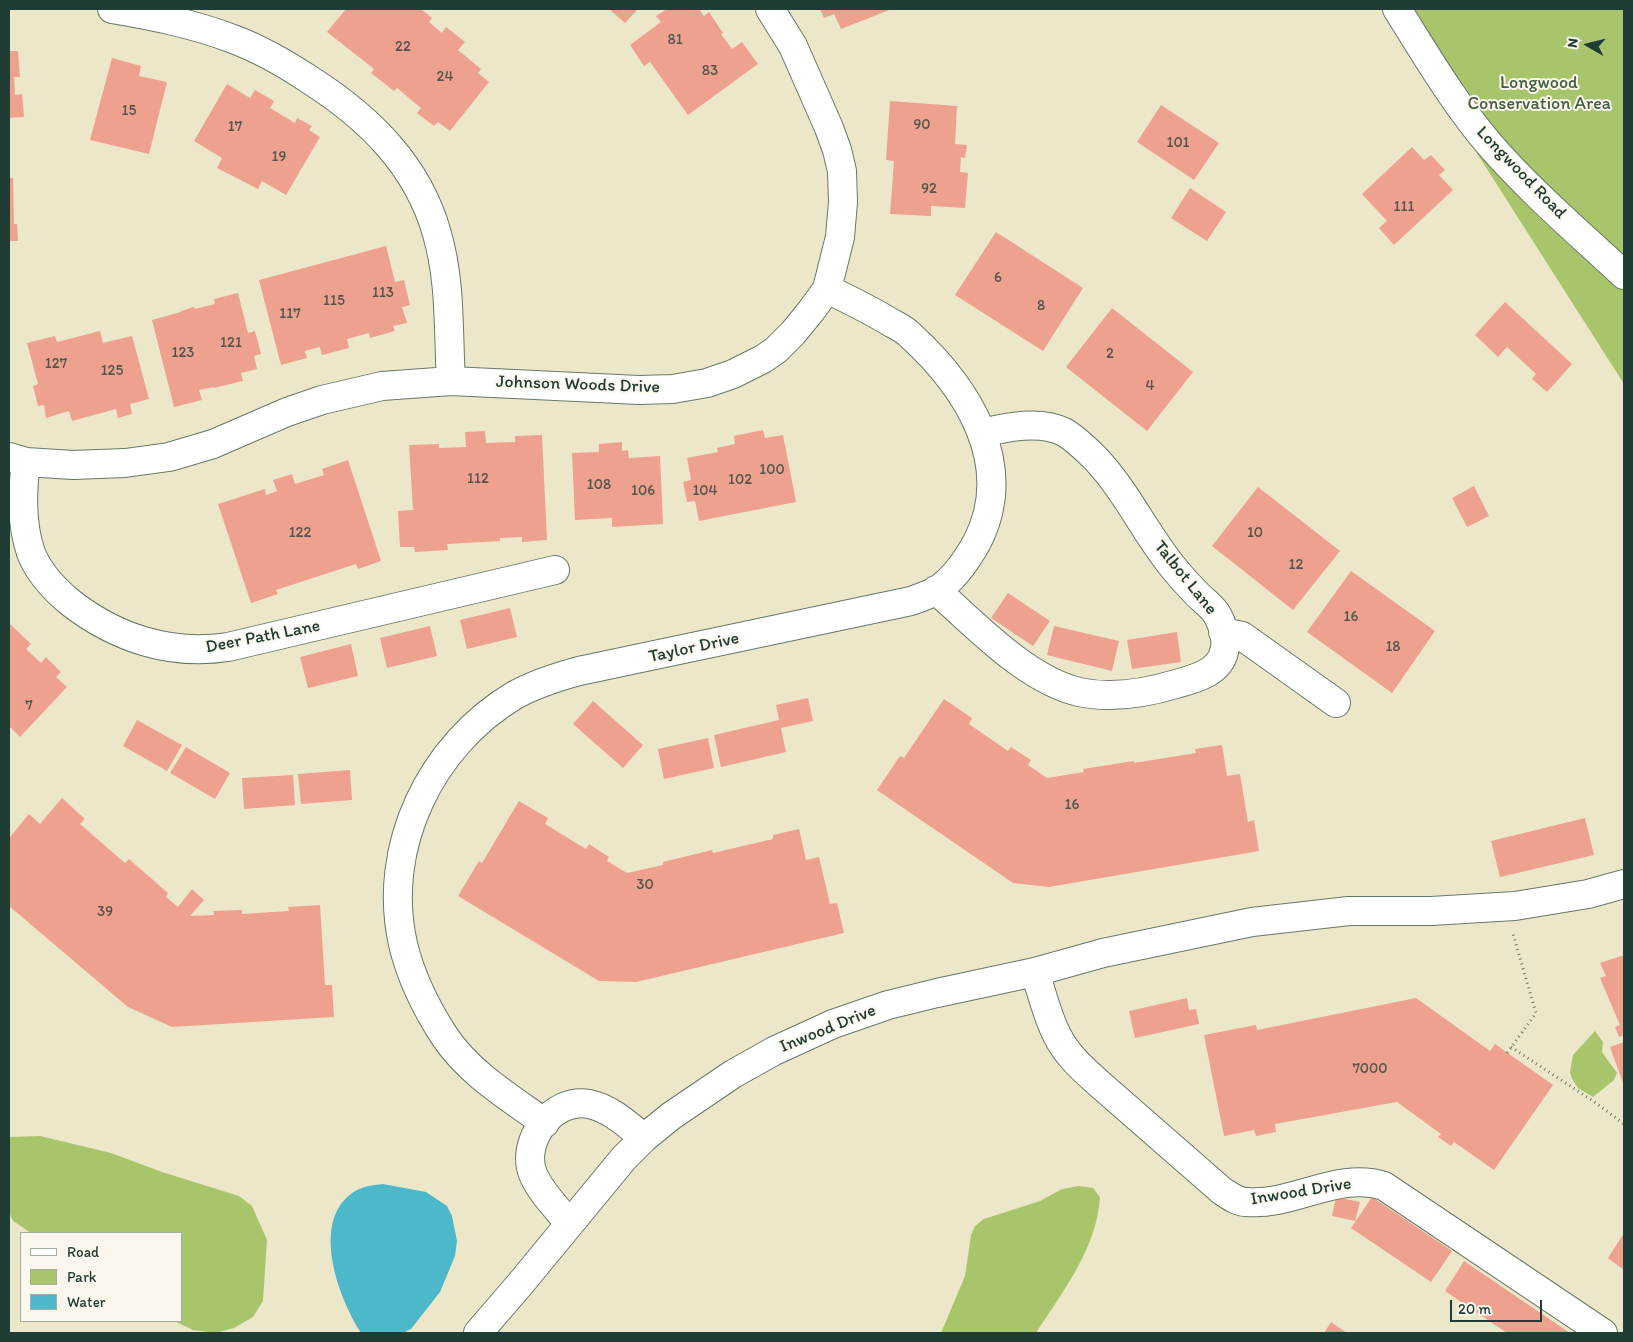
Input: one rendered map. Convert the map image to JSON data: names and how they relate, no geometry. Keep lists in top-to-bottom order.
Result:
{
  "streets": {
    "street": [
      "Longwood Road",
      "Johnson Woods Drive",
      "Talbot Lane",
      "Deer Path Lane",
      "Taylor Drive",
      "Inwood Drive"
    ]
  },
  "crossings": [
    ["Johnson Woods Drive", "Deer Path Lane"],
    ["Johnson Woods Drive", "Taylor Drive"],
    ["Talbot Lane", "Taylor Drive"]
  ],
  "parks": ["Longwood Conservation Area"],
  "house_numbers": [
    "81",
    "22",
    "83",
    "24",
    "15",
    "90",
    "17",
    "101",
    "19",
    "92",
    "111",
    "6",
    "113",
    "115",
    "8",
    "117",
    "121",
    "123",
    "2",
    "127",
    "125",
    "4",
    "100",
    "112",
    "102",
    "108",
    "106",
    "104",
    "122",
    "10",
    "12",
    "16",
    "18",
    "7",
    "16",
    "30",
    "39",
    "7000"
  ],
  "legend": ["Road", "Park", "Water"],
  "scale_bar": "20 m",
  "north": "left"
}
